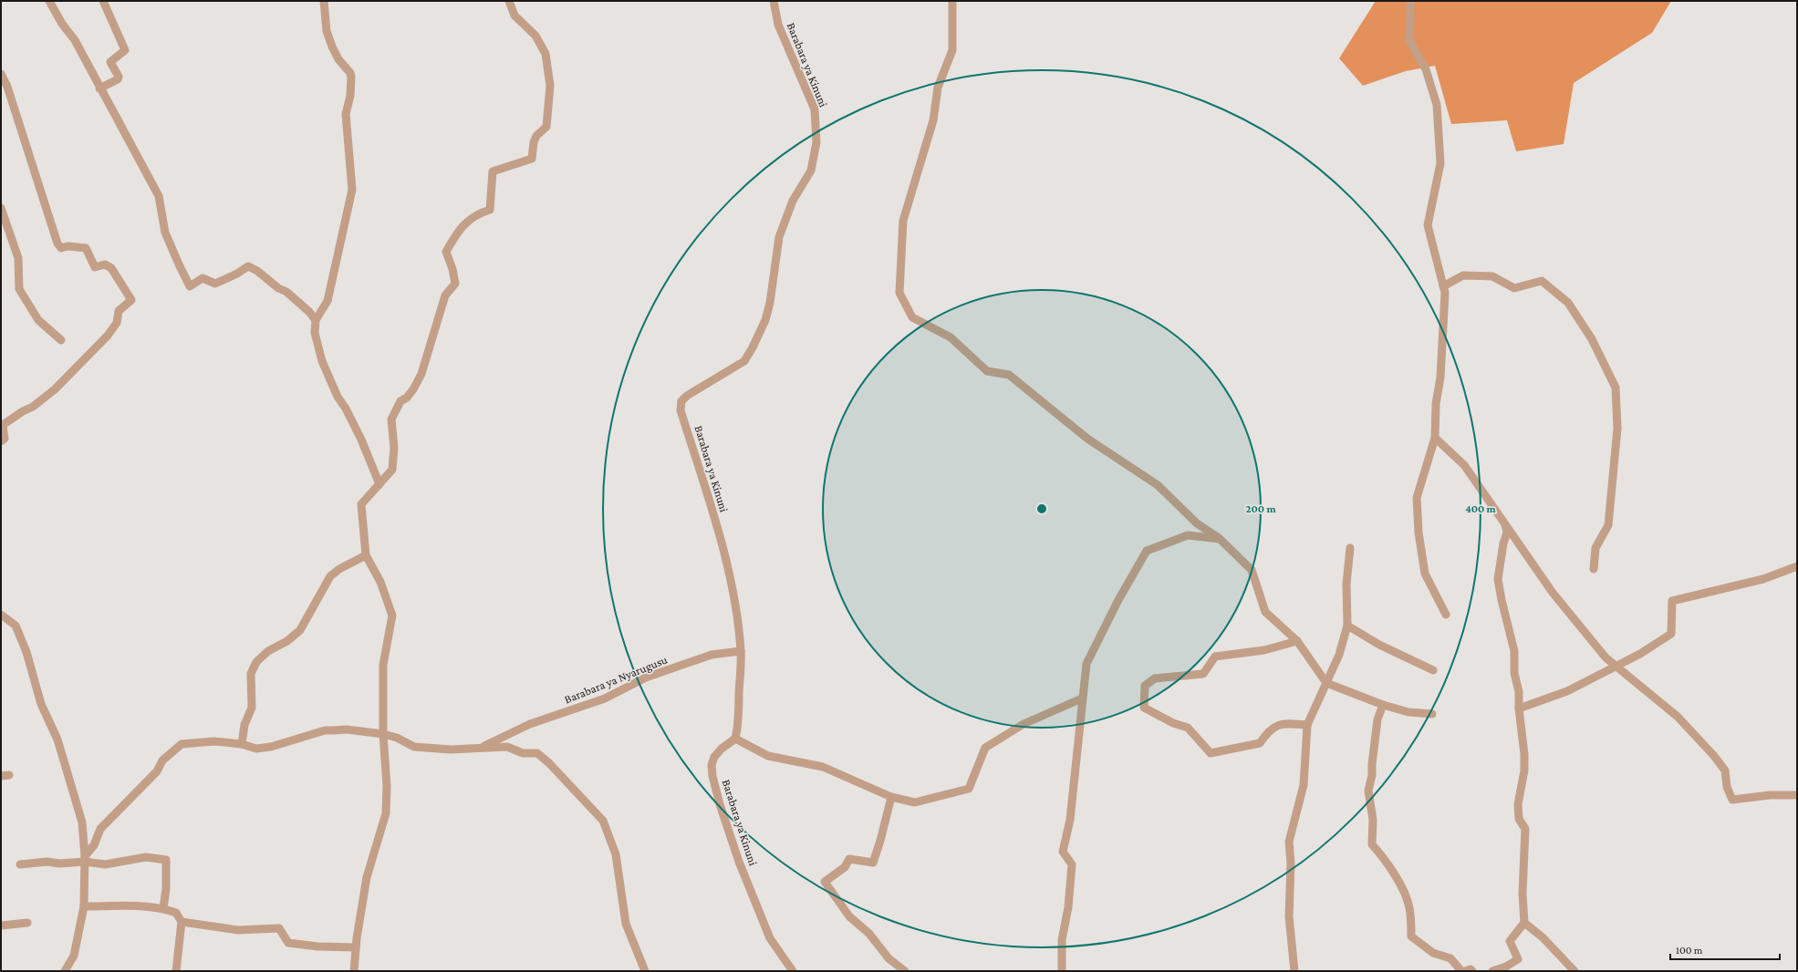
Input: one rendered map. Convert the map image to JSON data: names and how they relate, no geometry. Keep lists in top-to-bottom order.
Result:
{
  "streets": {
    "street": ["Barabara ya Kinuni", "Barabara ya Nyarugusu"]
  },
  "crossings": [
    ["Barabara ya Kinuni", "Barabara ya Nyarugusu"]
  ],
  "scale_bar": "100 m",
  "rings": ["200 m", "400 m"]
}
